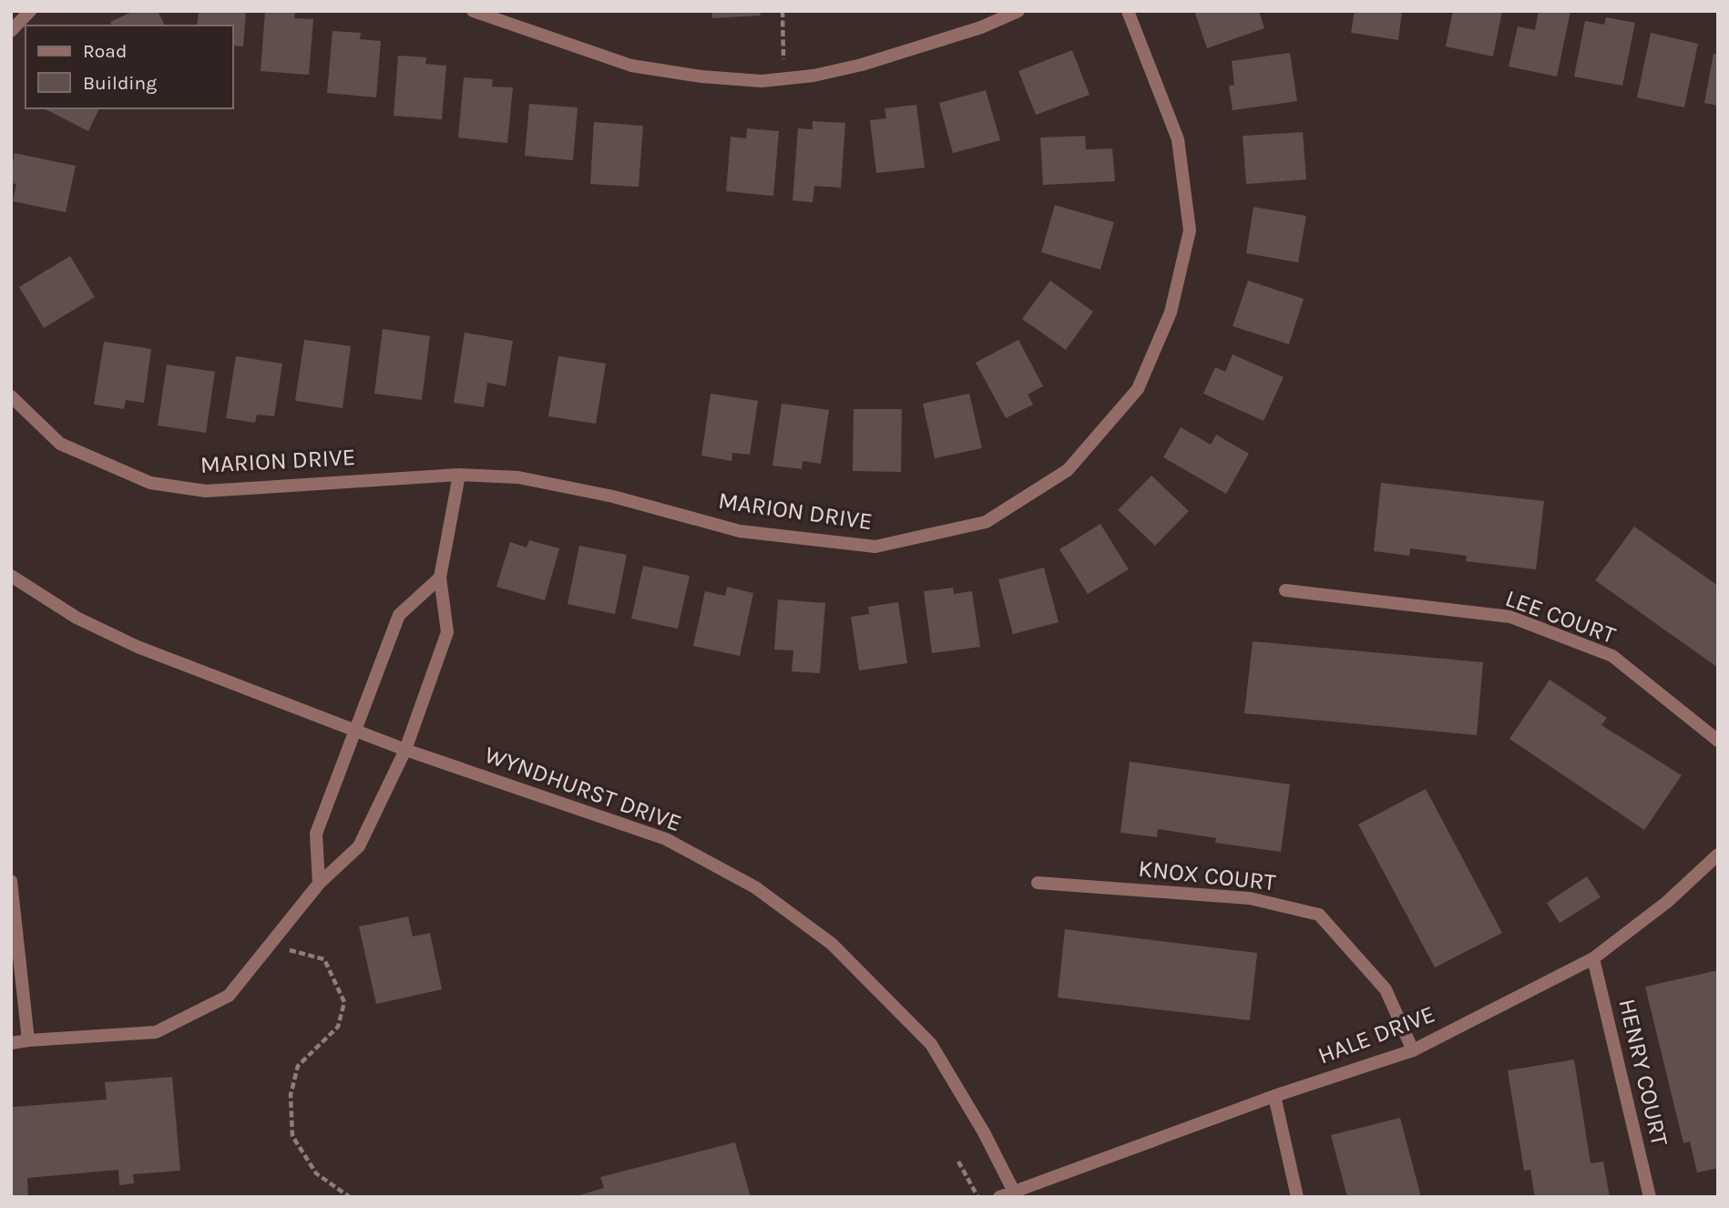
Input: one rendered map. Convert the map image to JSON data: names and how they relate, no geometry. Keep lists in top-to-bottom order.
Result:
{
  "streets": {
    "street": [
      "MARION DRIVE",
      "LEE COURT",
      "WYNDHURST DRIVE",
      "KNOX COURT",
      "HALE DRIVE",
      "HENRY COURT"
    ]
  },
  "crossings": [
    ["WYNDHURST DRIVE", "HALE DRIVE"],
    ["KNOX COURT", "HALE DRIVE"],
    ["HALE DRIVE", "HENRY COURT"]
  ],
  "legend": ["Road", "Building"]
}
